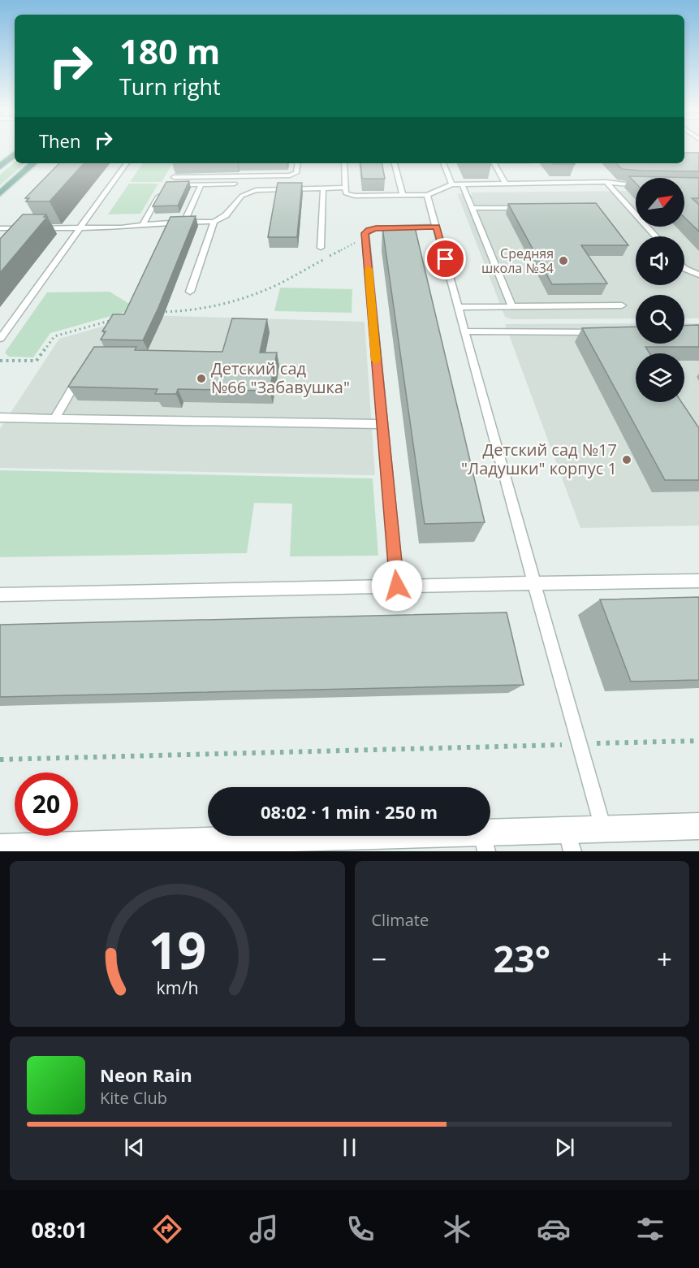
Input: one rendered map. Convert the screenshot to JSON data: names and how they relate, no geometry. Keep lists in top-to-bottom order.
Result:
{
  "places": ["Средняя школа №34", "Детский сад №66 \"Забавушка\"", "Детский сад №17 \"Ладушки\" корпус 1"],
  "north": "top right",
  "page": {
    "turn": ["180 m", "Turn right"],
    "then": "Then",
    "limit": "20",
    "trip": "08:02 · 1 min · 250 m",
    "tile": "Climate",
    "heat": ["−", "23°", "+"],
    "song": ["Neon Rain", "Kite Club"],
    "tabs": "08:01",
    "gauge": ["19", "km/h"]
  }
}
